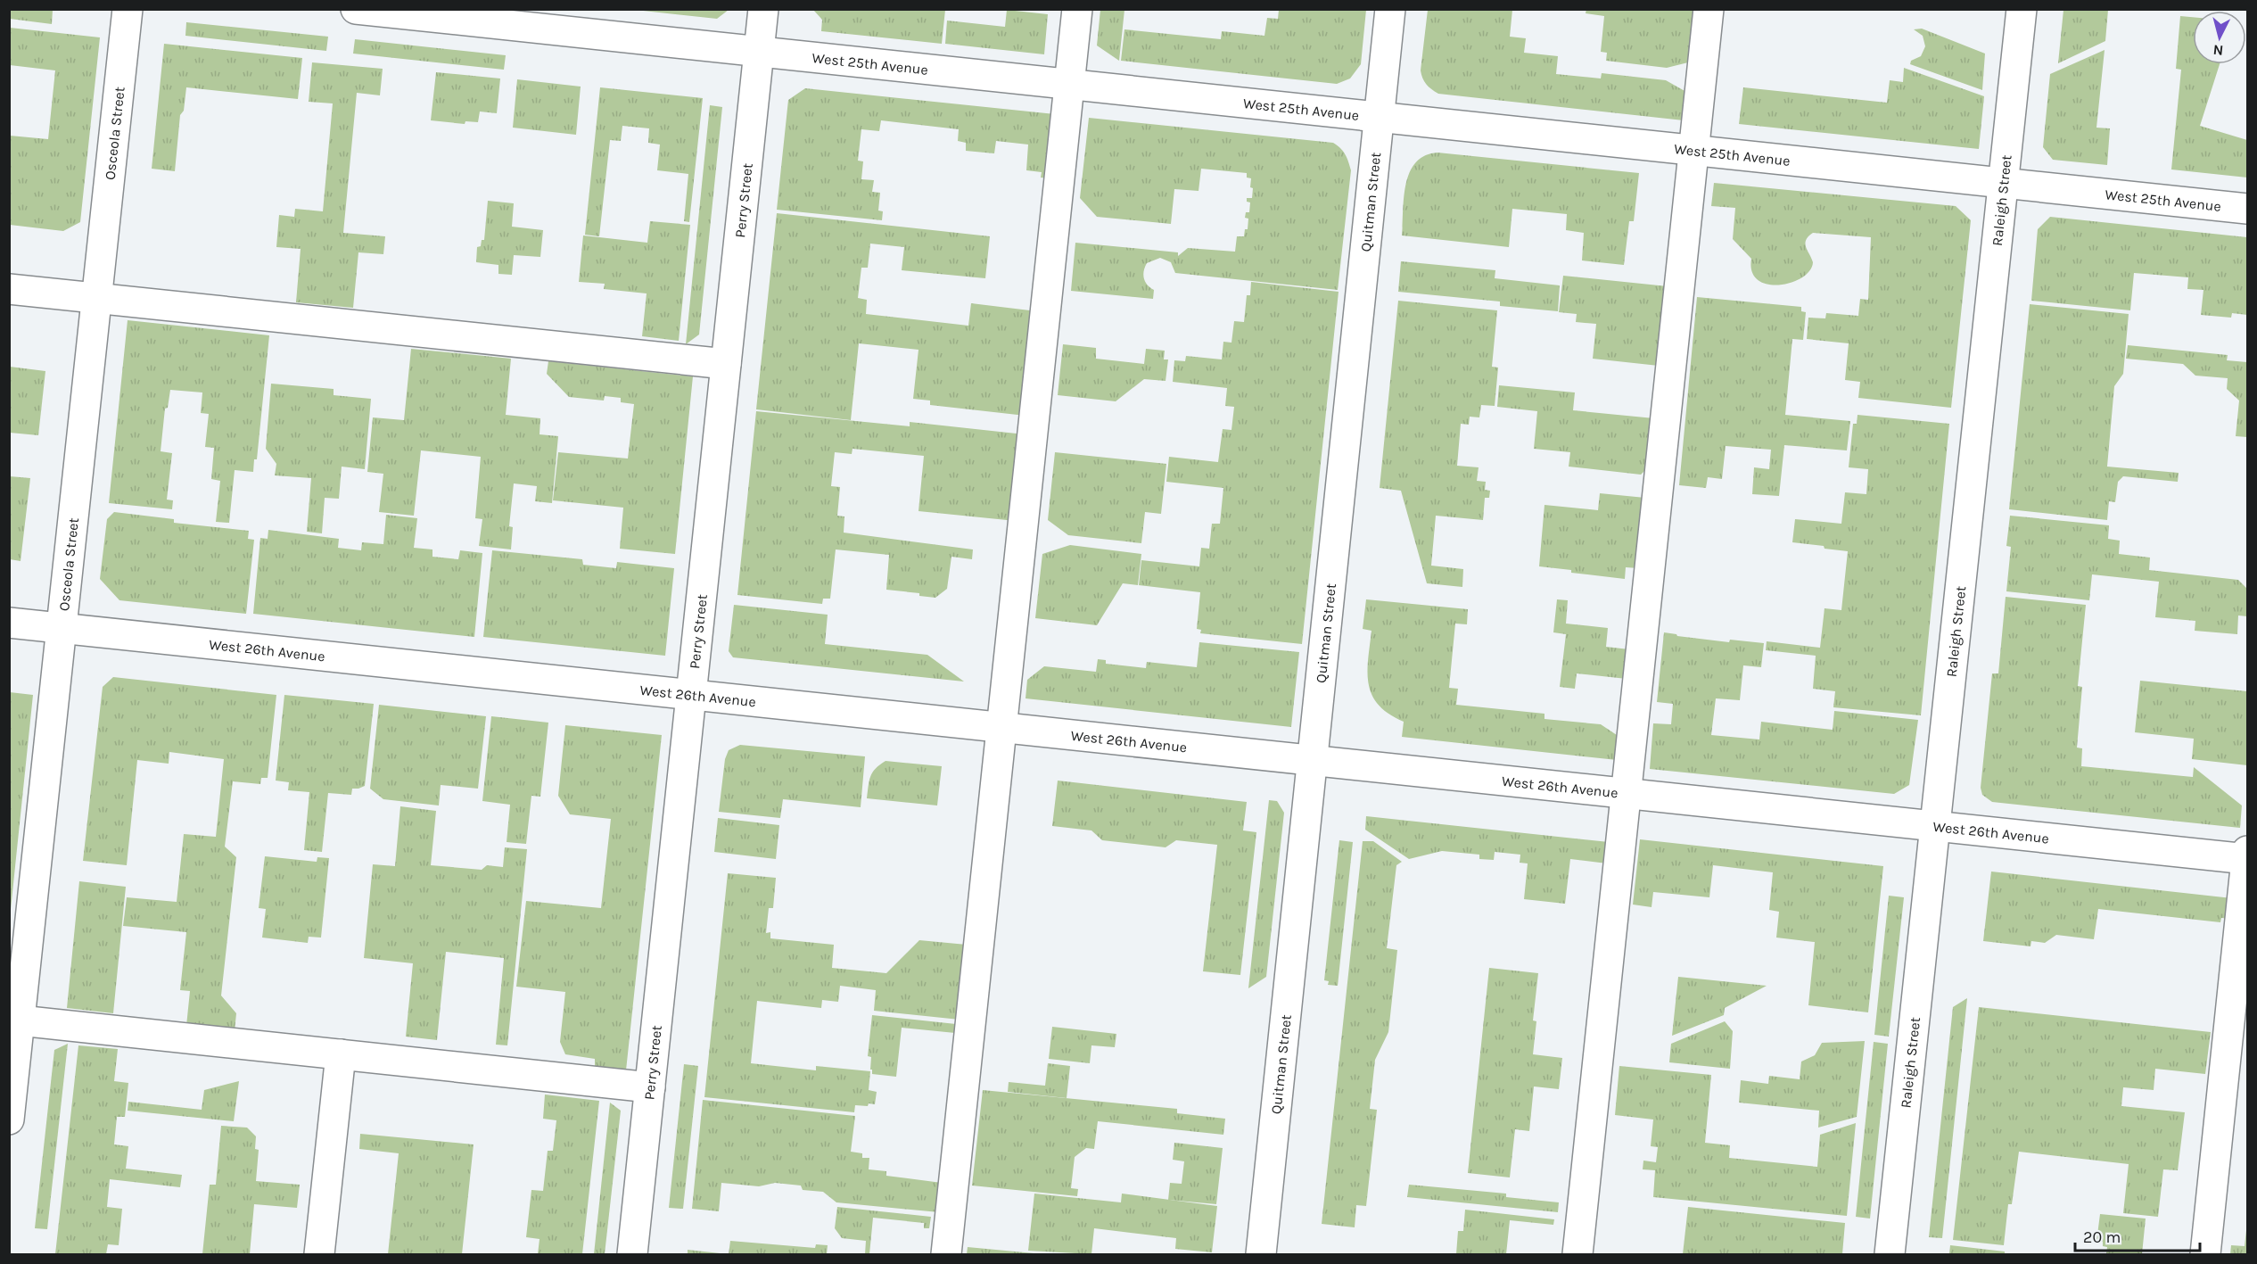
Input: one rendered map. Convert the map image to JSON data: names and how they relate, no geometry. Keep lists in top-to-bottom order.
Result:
{
  "streets": {
    "street": [
      "West 25th Avenue",
      "Osceola Street",
      "Perry Street",
      "Quitman Street",
      "Raleigh Street",
      "West 26th Avenue"
    ]
  },
  "crossings": [
    ["West 25th Avenue", "Perry Street"],
    ["West 25th Avenue", "Quitman Street"],
    ["West 25th Avenue", "Raleigh Street"],
    ["Osceola Street", "West 26th Avenue"],
    ["Perry Street", "West 26th Avenue"],
    ["Quitman Street", "West 26th Avenue"],
    ["Raleigh Street", "West 26th Avenue"]
  ],
  "scale_bar": "20 m",
  "north": "bottom"
}
